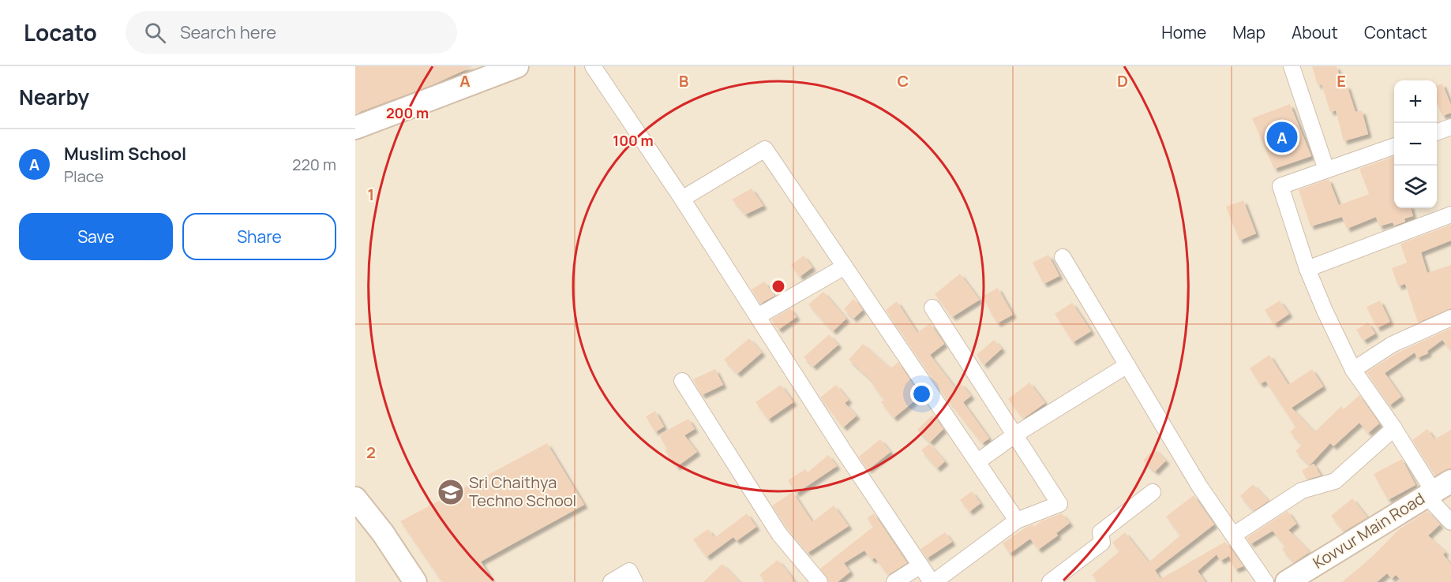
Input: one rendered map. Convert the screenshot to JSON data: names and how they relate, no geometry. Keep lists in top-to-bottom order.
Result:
{
  "streets": {
    "street": ["Kovvur Main Road"]
  },
  "places": {
    "school or university": ["Sri Chaithya Techno School"]
  },
  "page": {
    "header": "Locato",
    "search": "Search here",
    "nav": [
      "Home",
      "Map",
      "About",
      "Contact"
    ],
    "heading": "Nearby",
    "map_buttons": ["+", "−"],
    "pins": "A",
    "list": [
      {
        "mark": "A",
        "name": "Muslim School",
        "note": "Place",
        "value": "220 m"
      }
    ],
    "buttons": ["Save", "Share"]
  },
  "grid": {
    "columns": [
      "A",
      "B",
      "C",
      "D",
      "E"
    ],
    "rows": ["1", "2"]
  },
  "rings": ["200 m", "100 m"]
}
